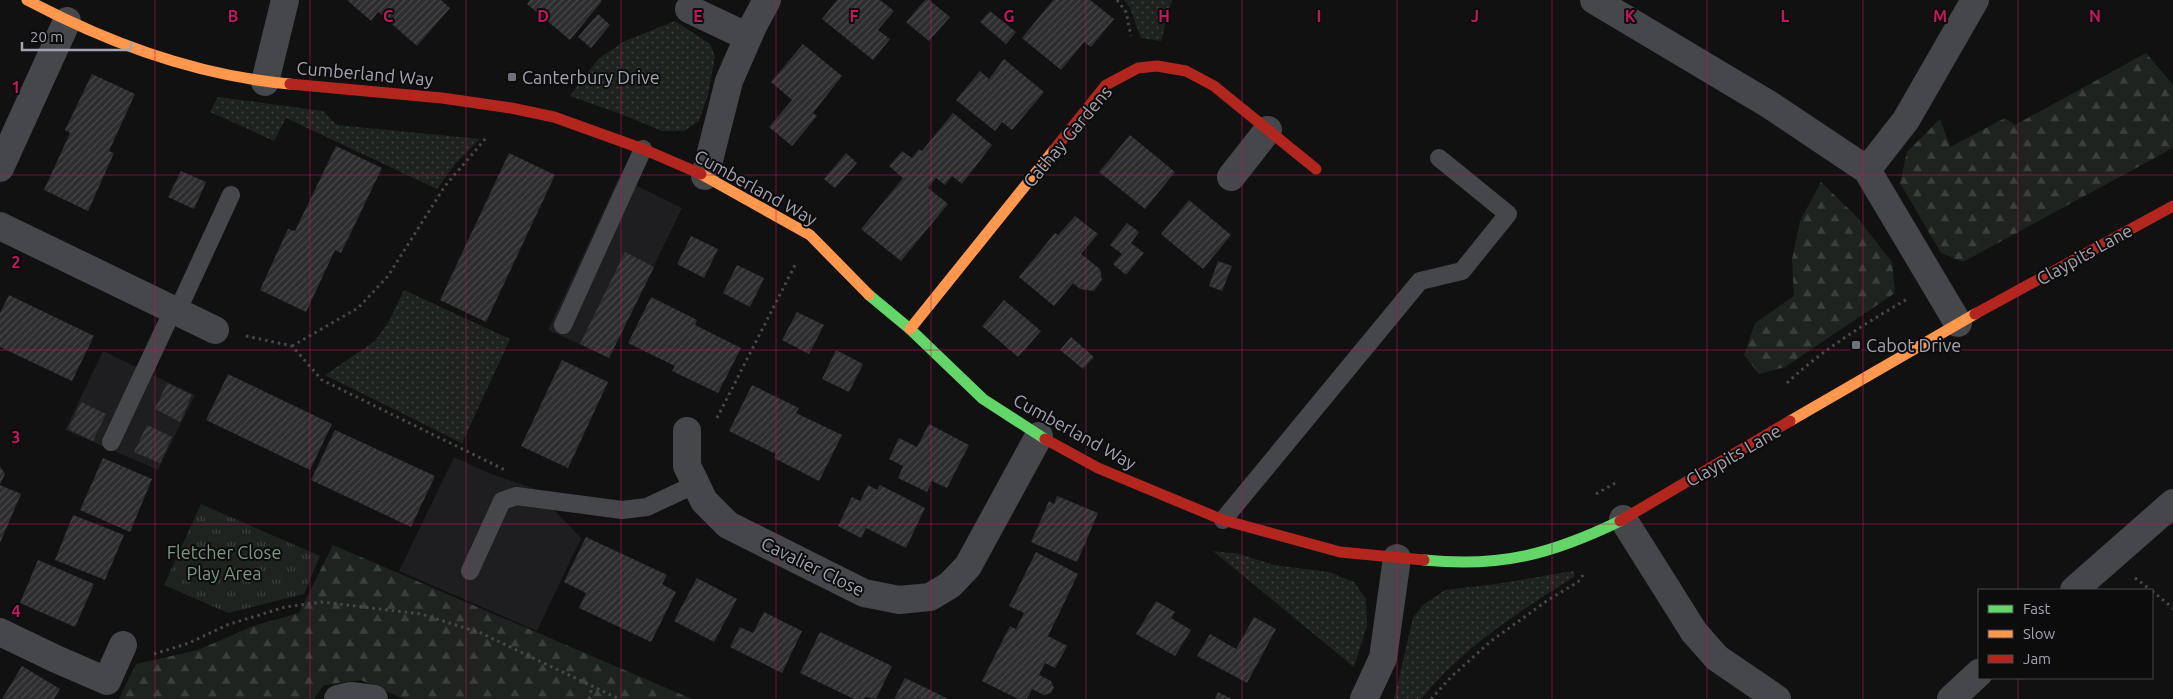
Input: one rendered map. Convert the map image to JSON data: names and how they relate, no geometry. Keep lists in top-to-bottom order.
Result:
{
  "streets": {
    "street": [
      "Cumberland Way",
      "Cathay Gardens",
      "Claypits Lane",
      "Cavalier Close"
    ]
  },
  "crossings": [
    ["Cumberland Way", "Cathay Gardens"],
    ["Cumberland Way", "Claypits Lane"],
    ["Cumberland Way", "Cavalier Close"]
  ],
  "parks": ["Fletcher Close Play Area"],
  "places": {
    "transit": ["Canterbury Drive", "Cabot Drive"]
  },
  "legend": ["Fast", "Slow", "Jam"],
  "scale_bar": "20 m",
  "grid": {
    "columns": [
      "B",
      "C",
      "D",
      "E",
      "F",
      "G",
      "H",
      "I",
      "J",
      "K",
      "L",
      "M",
      "N"
    ],
    "rows": [
      "1",
      "2",
      "3",
      "4"
    ]
  }
}
